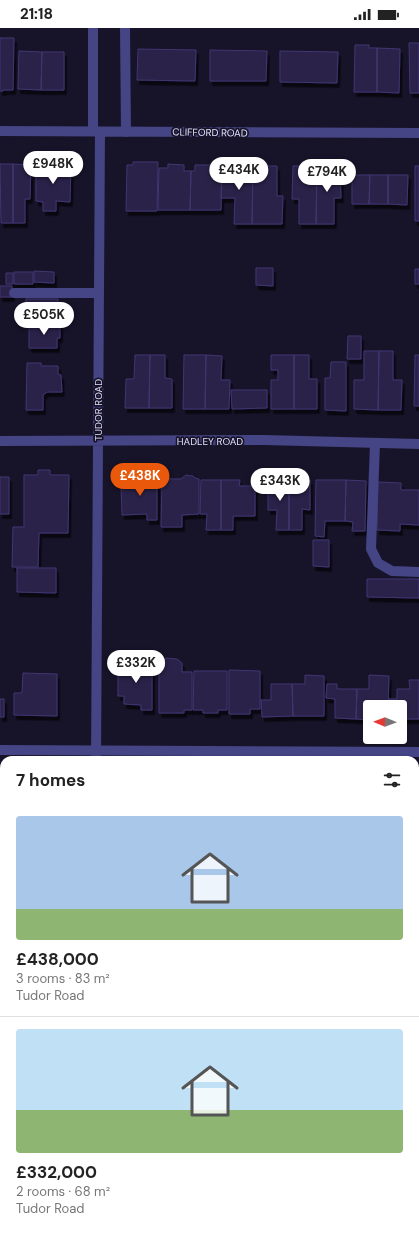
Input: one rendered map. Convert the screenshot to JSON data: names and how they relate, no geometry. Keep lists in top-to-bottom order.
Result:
{
  "streets": {
    "street": ["CLIFFORD ROAD", "TUDOR ROAD", "HADLEY ROAD"]
  },
  "crossings": [
    ["CLIFFORD ROAD", "TUDOR ROAD"],
    ["TUDOR ROAD", "HADLEY ROAD"]
  ],
  "north": "left",
  "page": {
    "status": "21:18",
    "price": [
      "£948K",
      "£434K",
      "£794K",
      "£505K",
      "£438K",
      "£343K",
      "£332K"
    ],
    "heading": "7 homes",
    "list": [
      {
        "name": "£438,000",
        "note": "3 rooms · 83 m² · Tudor Road"
      },
      {
        "name": "£332,000",
        "note": "2 rooms · 68 m² · Tudor Road"
      }
    ]
  }
}
